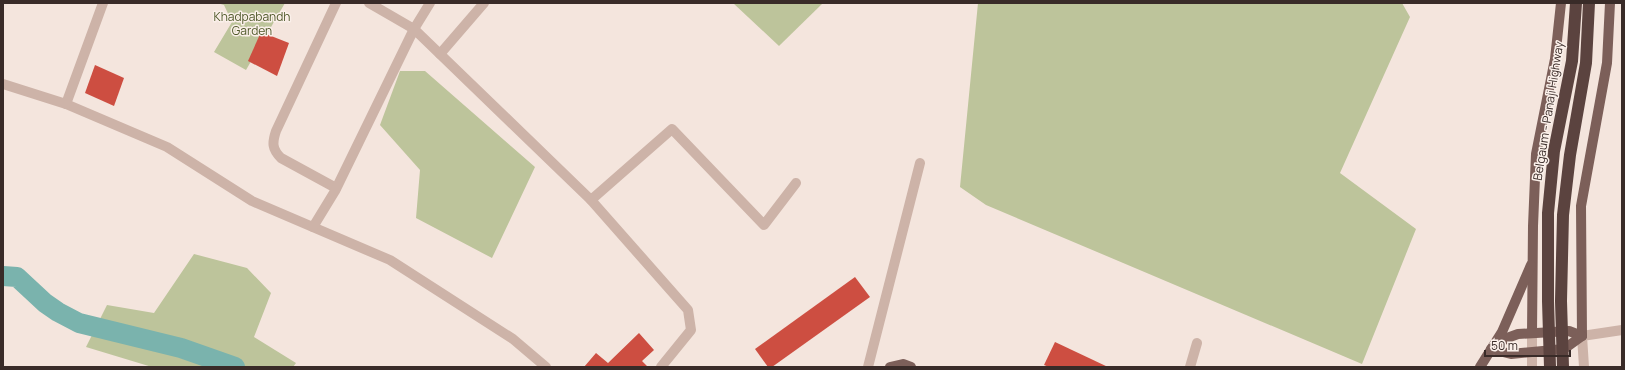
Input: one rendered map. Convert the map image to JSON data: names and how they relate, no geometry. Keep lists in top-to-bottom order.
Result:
{
  "streets": {
    "highway": ["Belgaum - Panaji Highway"]
  },
  "parks": ["Khadpabandh Garden"],
  "scale_bar": "50 m"
}
